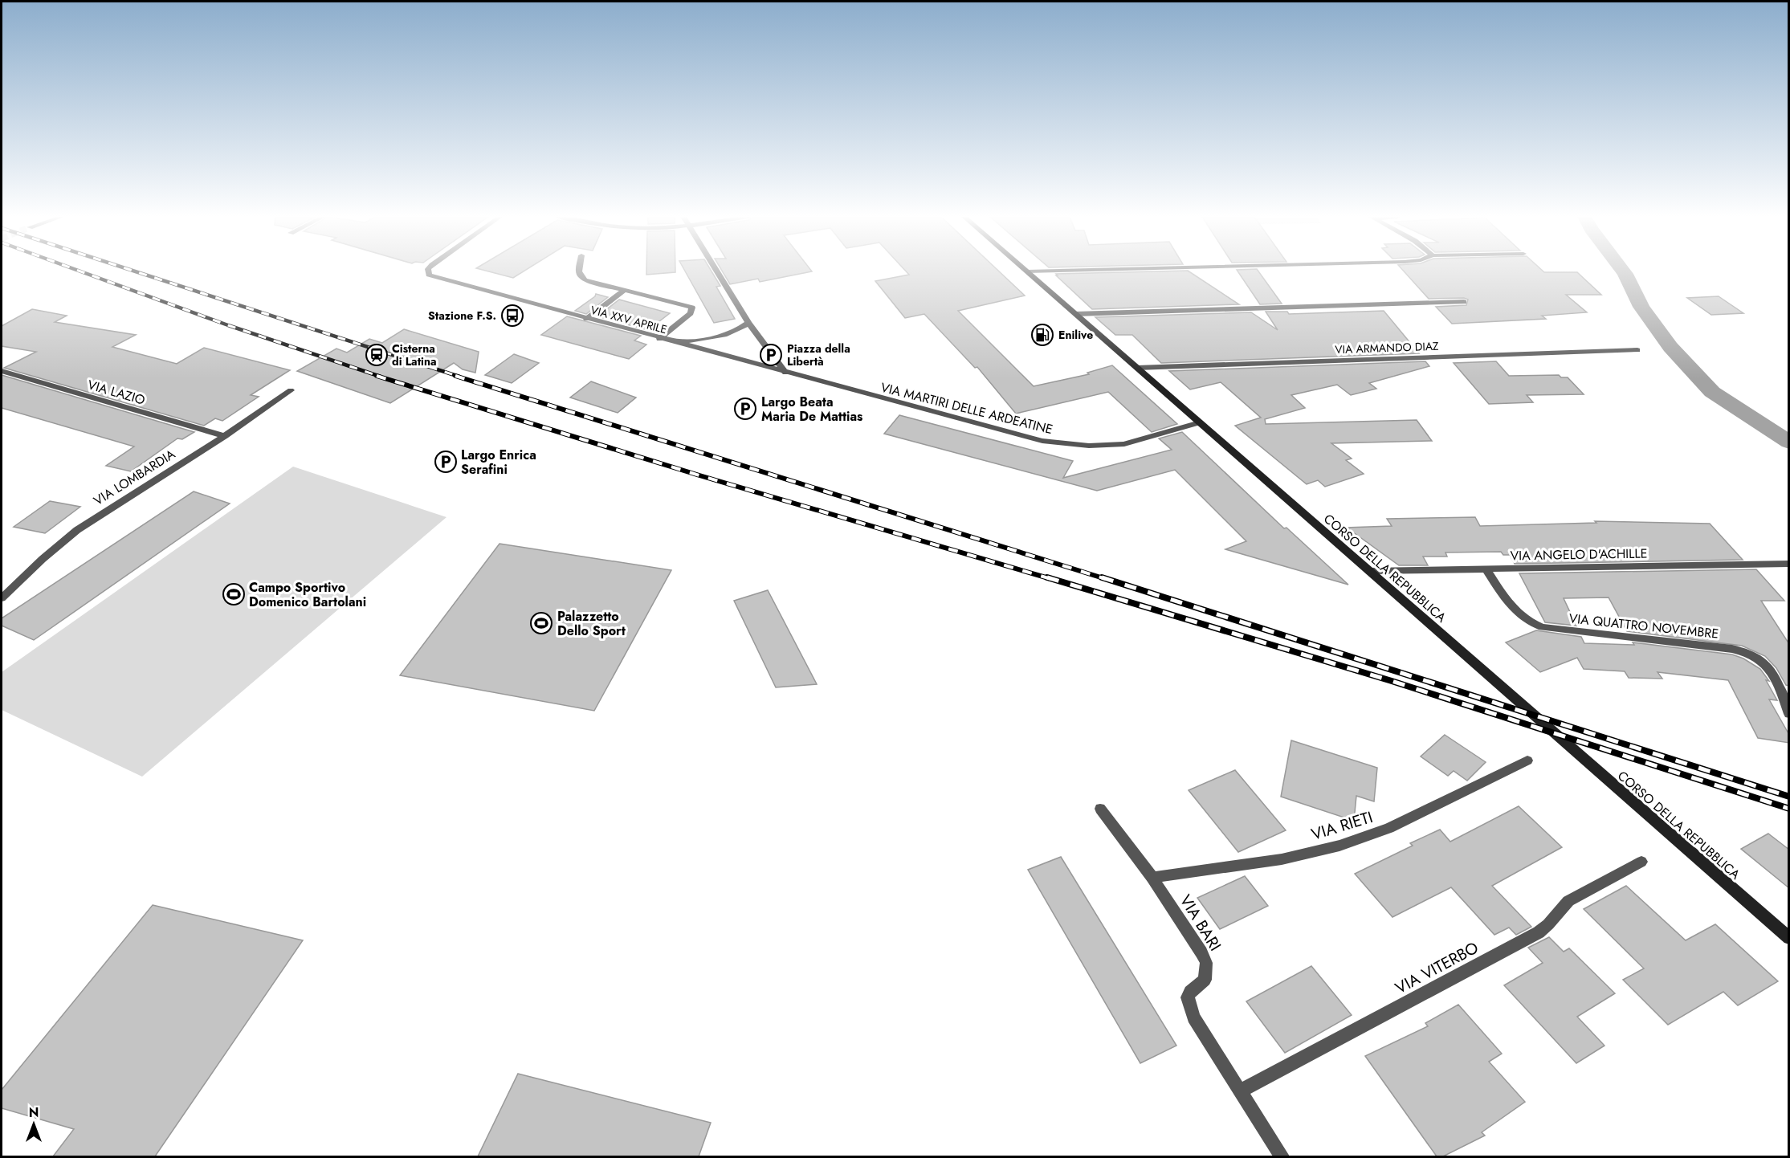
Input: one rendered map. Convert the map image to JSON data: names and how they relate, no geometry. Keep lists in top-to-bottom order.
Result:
{
  "streets": {
    "street": [
      "VIA XXV APRILE",
      "VIA ARMANDO DIAZ",
      "VIA LAZIO",
      "VIA MARTIRI DELLE ARDEATINE",
      "VIA LOMBARDIA",
      "VIA ANGELO D'ACHILLE",
      "CORSO DELLA REPUBBLICA",
      "VIA QUATTRO NOVEMBRE",
      "VIA RIETI",
      "VIA BARI",
      "VIA VITERBO"
    ]
  },
  "crossings": [
    ["VIA ARMANDO DIAZ", "CORSO DELLA REPUBBLICA"],
    ["VIA LAZIO", "VIA LOMBARDIA"],
    ["VIA MARTIRI DELLE ARDEATINE", "CORSO DELLA REPUBBLICA"],
    ["VIA ANGELO D'ACHILLE", "CORSO DELLA REPUBBLICA"],
    ["VIA ANGELO D'ACHILLE", "VIA QUATTRO NOVEMBRE"],
    ["VIA RIETI", "VIA BARI"],
    ["VIA BARI", "VIA VITERBO"]
  ],
  "places": {
    "bus stop": ["Stazione F.S."],
    "fuel station": ["Enilive"],
    "station": ["Cisterna di Latina"],
    "parking": ["Piazza della Libertà", "Largo Beata Maria De Mattias", "Largo Enrica Serafini"],
    "sports": ["Campo Sportivo Domenico Bartolani", "Palazzetto Dello Sport"]
  },
  "north": "top"
}
